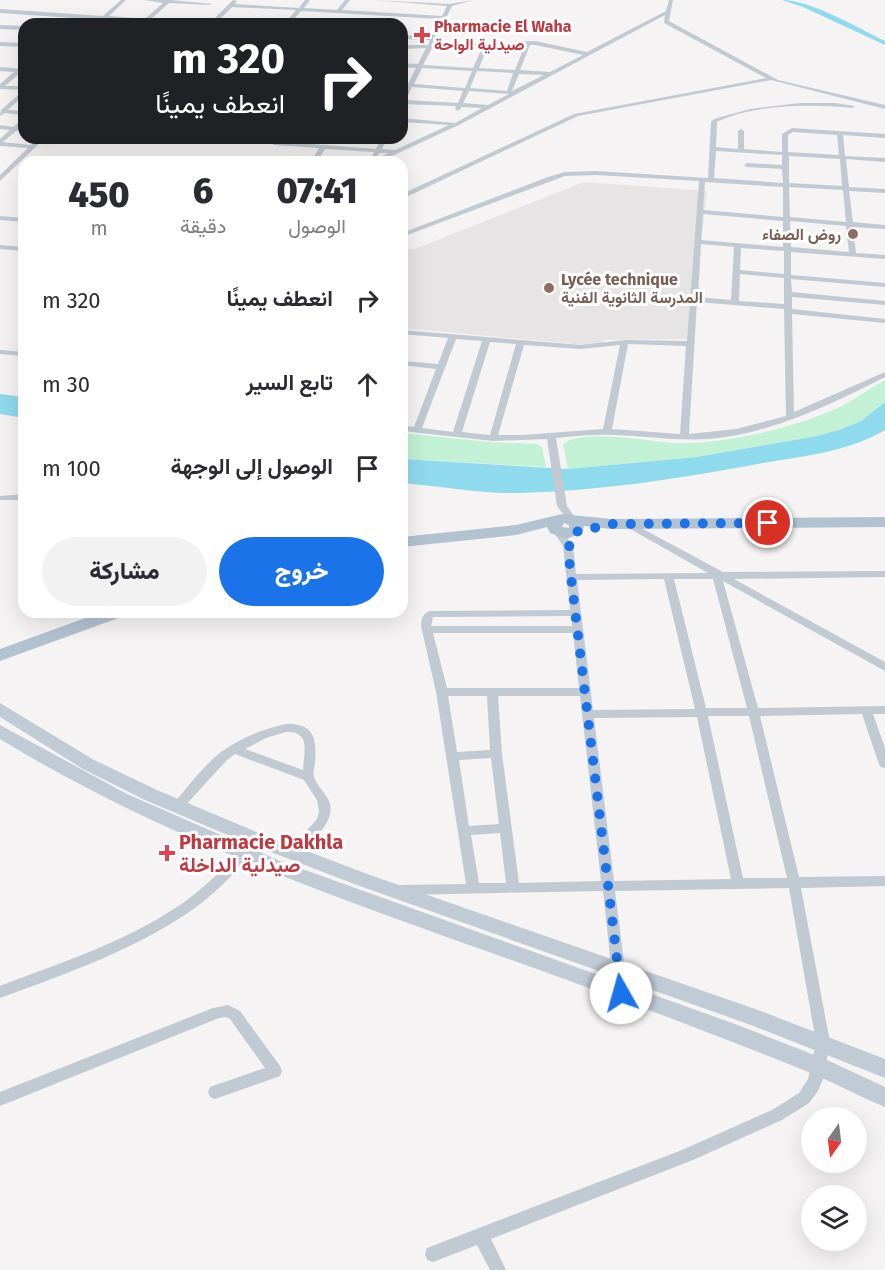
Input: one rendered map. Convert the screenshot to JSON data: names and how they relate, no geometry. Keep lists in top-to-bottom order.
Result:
{
  "places": {
    "health": ["Pharmacie El Waha صيدلية الواحة", "Pharmacie Dakhla صيدلية الداخلة"],
    "other": ["روض الصفاء", "Lycée technique المدرسة الثانوية الفنية"]
  },
  "north": "bottom",
  "page": {
    "turn": ["320 m", "انعطف يمينًا"],
    "eta": [
      "07:41",
      "الوصول",
      "6",
      "دقيقة",
      "450",
      "m"
    ],
    "list": [
      {
        "name": "انعطف يمينًا",
        "value": "320 m"
      },
      {
        "name": "تابع السير",
        "value": "30 m"
      },
      {
        "name": "الوصول إلى الوجهة",
        "value": "100 m"
      }
    ],
    "buttons": ["خروج", "مشاركة"]
  }
}
